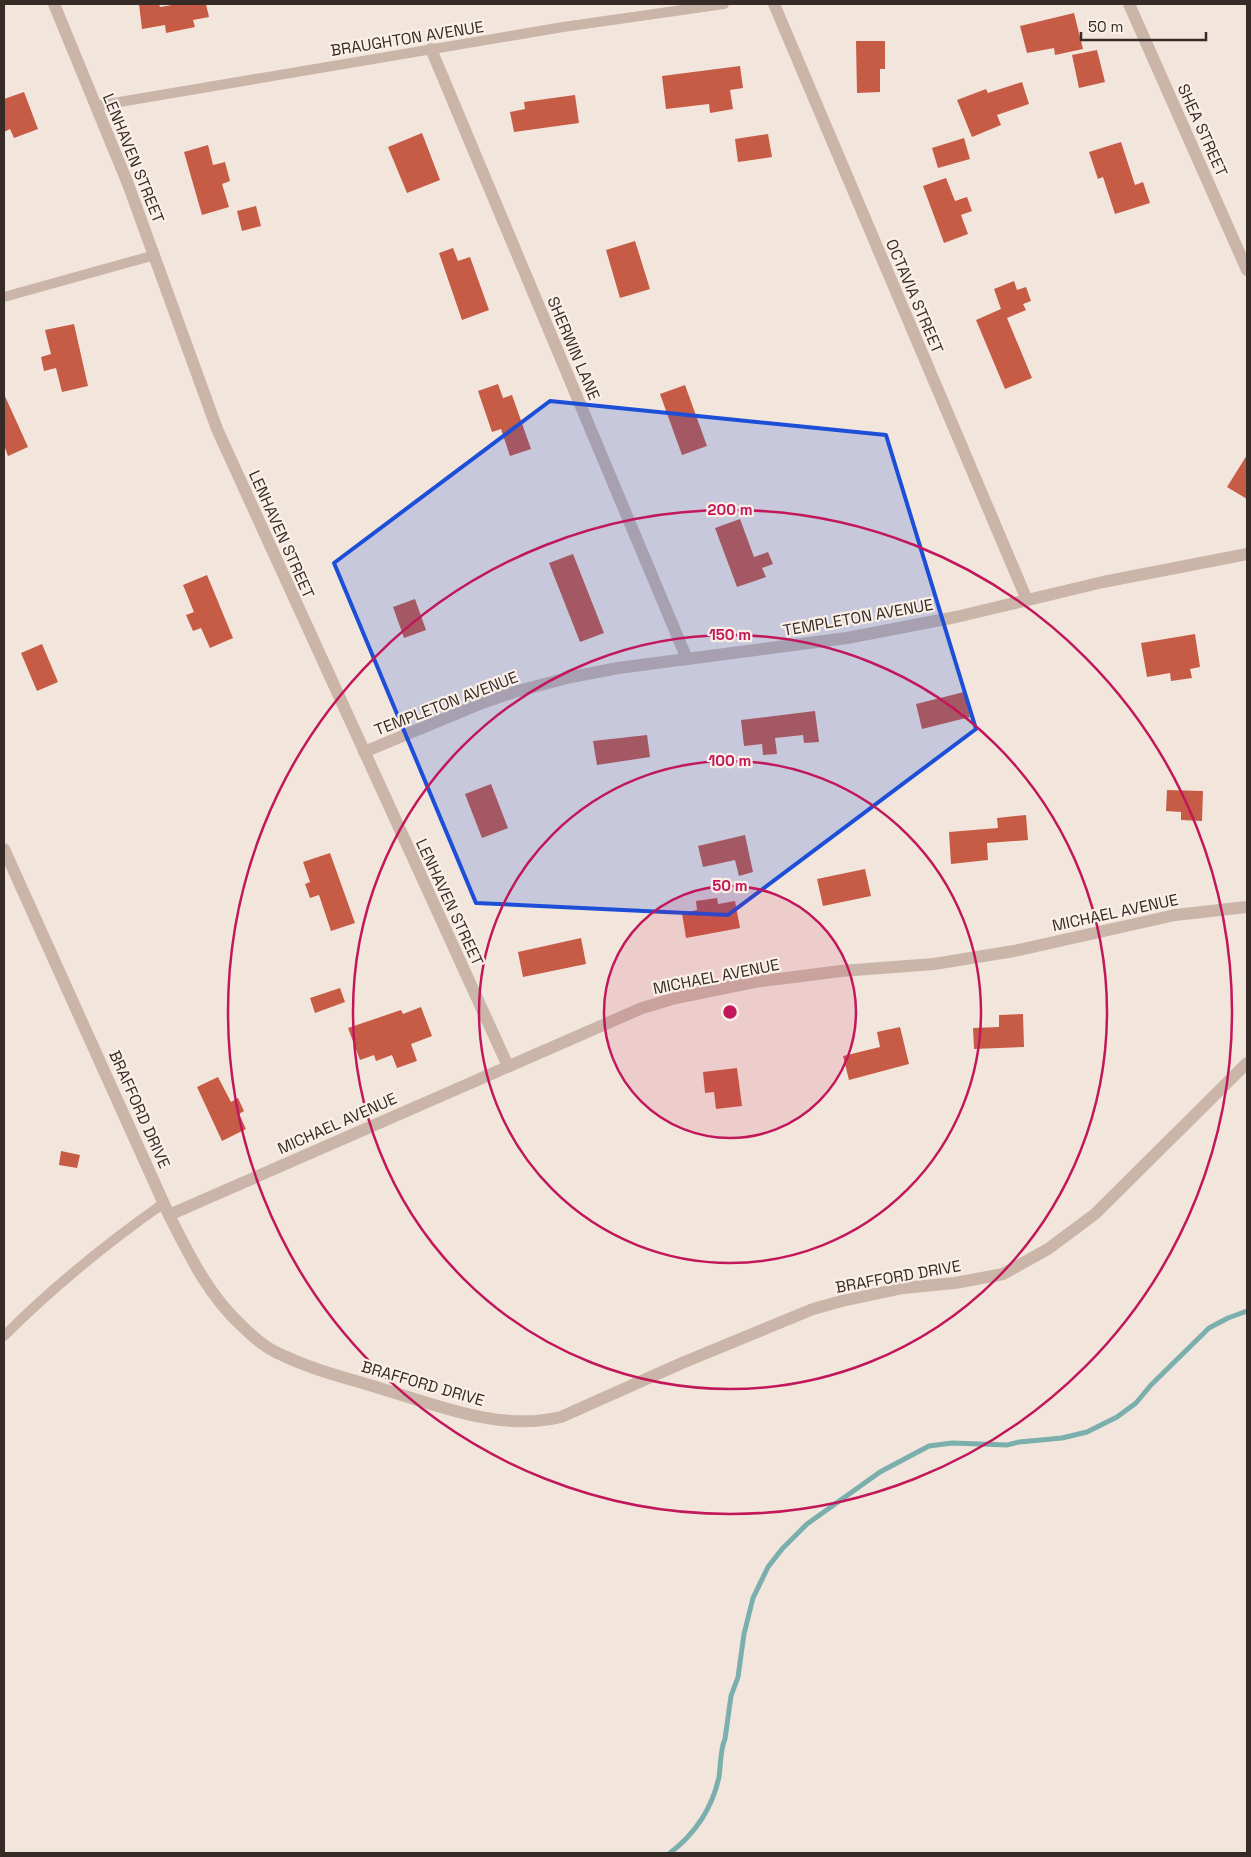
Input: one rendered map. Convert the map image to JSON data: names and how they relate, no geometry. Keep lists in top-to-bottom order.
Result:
{
  "streets": {
    "street": [
      "SHEA STREET",
      "LENHAVEN STREET",
      "OCTAVIA STREET",
      "SHERWIN LANE",
      "TEMPLETON AVENUE",
      "MICHAEL AVENUE",
      "BRAFFORD DRIVE"
    ],
    "lane": ["BRAUGHTON AVENUE"]
  },
  "crossings": [
    ["BRAUGHTON AVENUE", "LENHAVEN STREET"],
    ["BRAUGHTON AVENUE", "SHERWIN LANE"],
    ["LENHAVEN STREET", "TEMPLETON AVENUE"],
    ["LENHAVEN STREET", "MICHAEL AVENUE"],
    ["OCTAVIA STREET", "TEMPLETON AVENUE"],
    ["SHERWIN LANE", "TEMPLETON AVENUE"],
    ["MICHAEL AVENUE", "BRAFFORD DRIVE"]
  ],
  "scale_bar": "50 m",
  "rings": [
    "200 m",
    "150 m",
    "100 m",
    "50 m"
  ]
}
